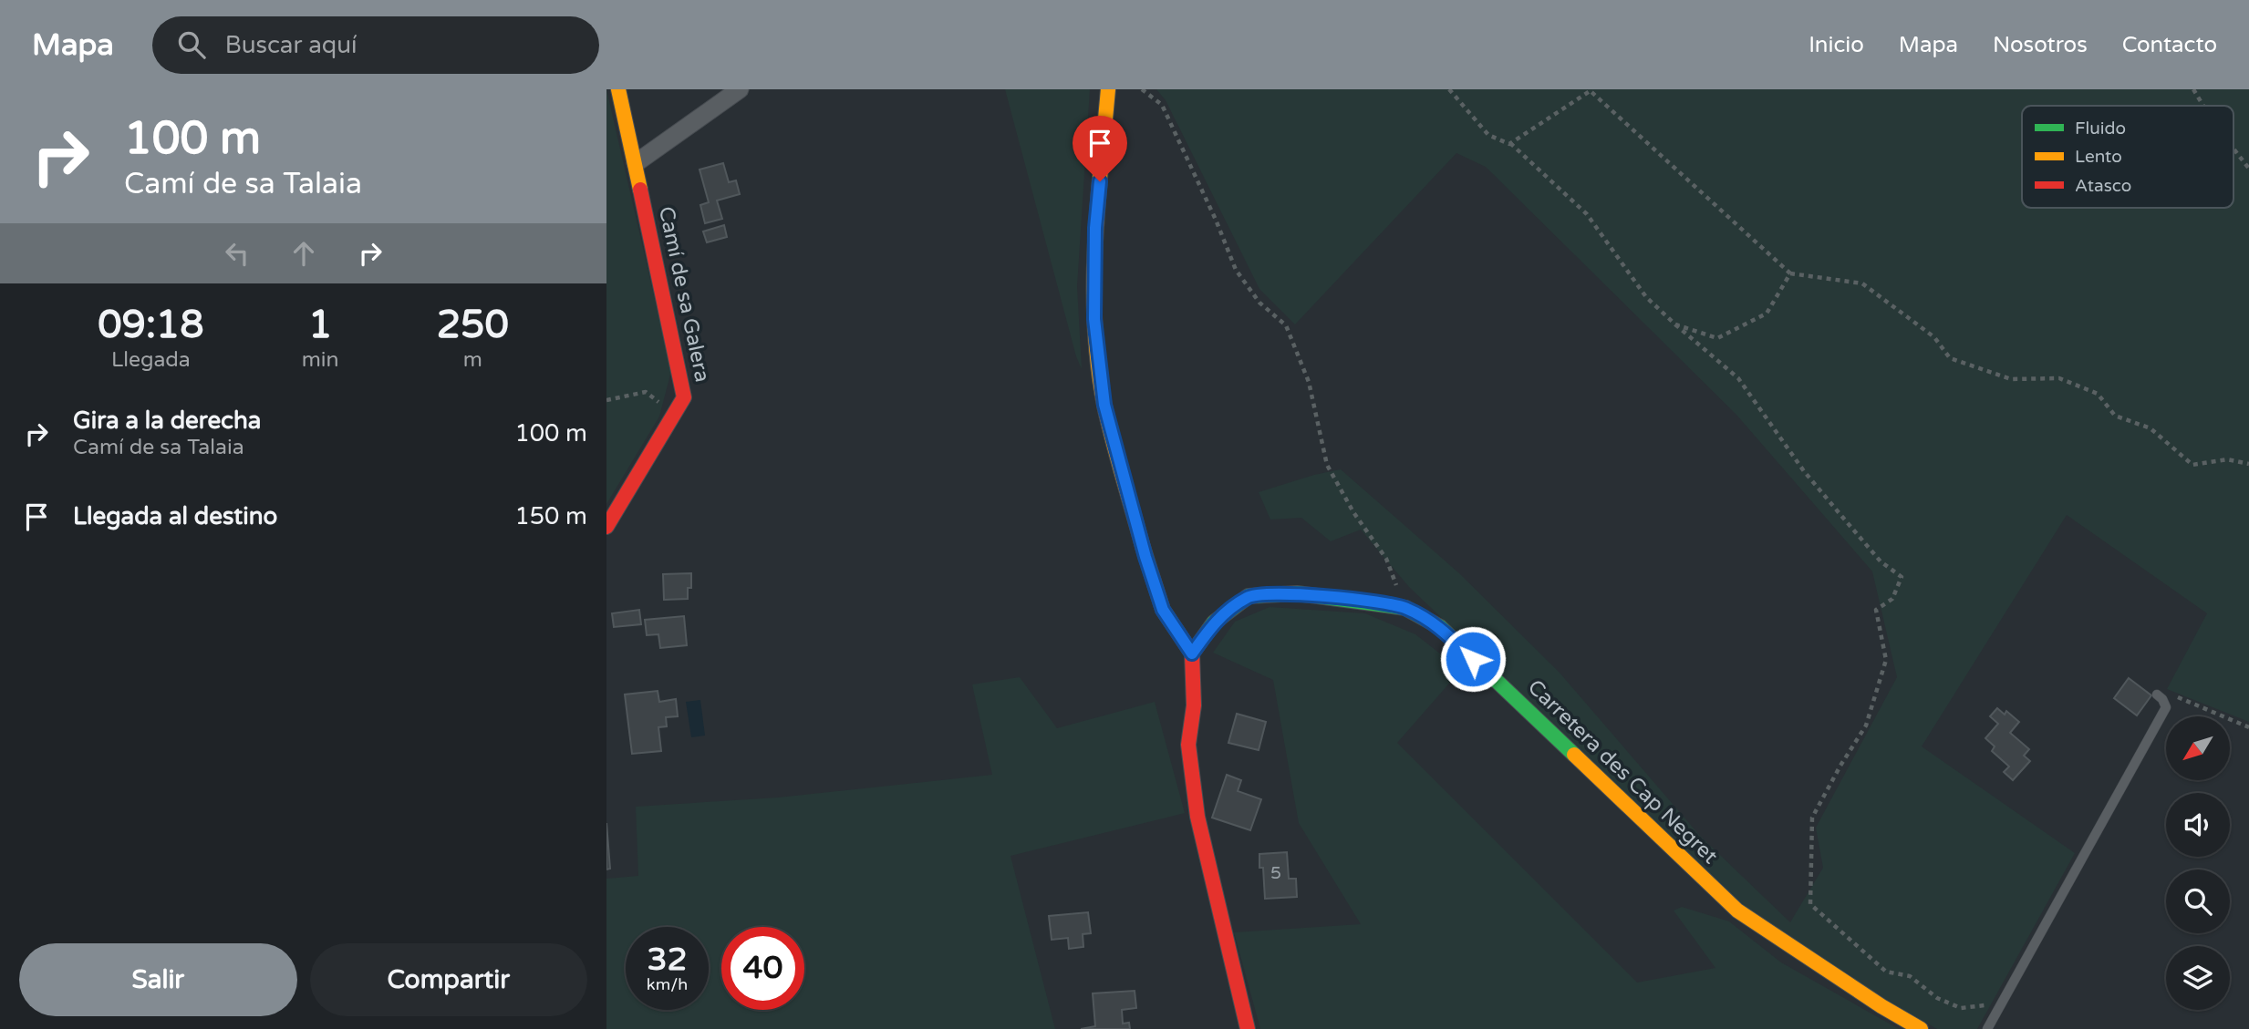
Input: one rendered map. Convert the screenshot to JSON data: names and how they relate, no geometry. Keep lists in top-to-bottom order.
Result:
{
  "streets": {
    "street": ["Camí de sa Galera", "Carretera des Cap Negret"]
  },
  "house_numbers": ["5"],
  "legend": ["Fluido", "Lento", "Atasco"],
  "north": "bottom left",
  "page": {
    "header": "Mapa",
    "search": "Buscar aquí",
    "nav": [
      "Inicio",
      "Mapa",
      "Nosotros",
      "Contacto"
    ],
    "turn": ["100 m", "Camí de sa Talaia"],
    "eta": [
      "09:18",
      "Llegada",
      "1",
      "min",
      "250",
      "m"
    ],
    "list": [
      {
        "name": "Gira a la derecha",
        "note": "Camí de sa Talaia",
        "value": "100 m"
      },
      {
        "name": "Llegada al destino",
        "value": "150 m"
      }
    ],
    "speed": "32 km/h",
    "limit": "40",
    "buttons": ["Salir", "Compartir"]
  }
}
